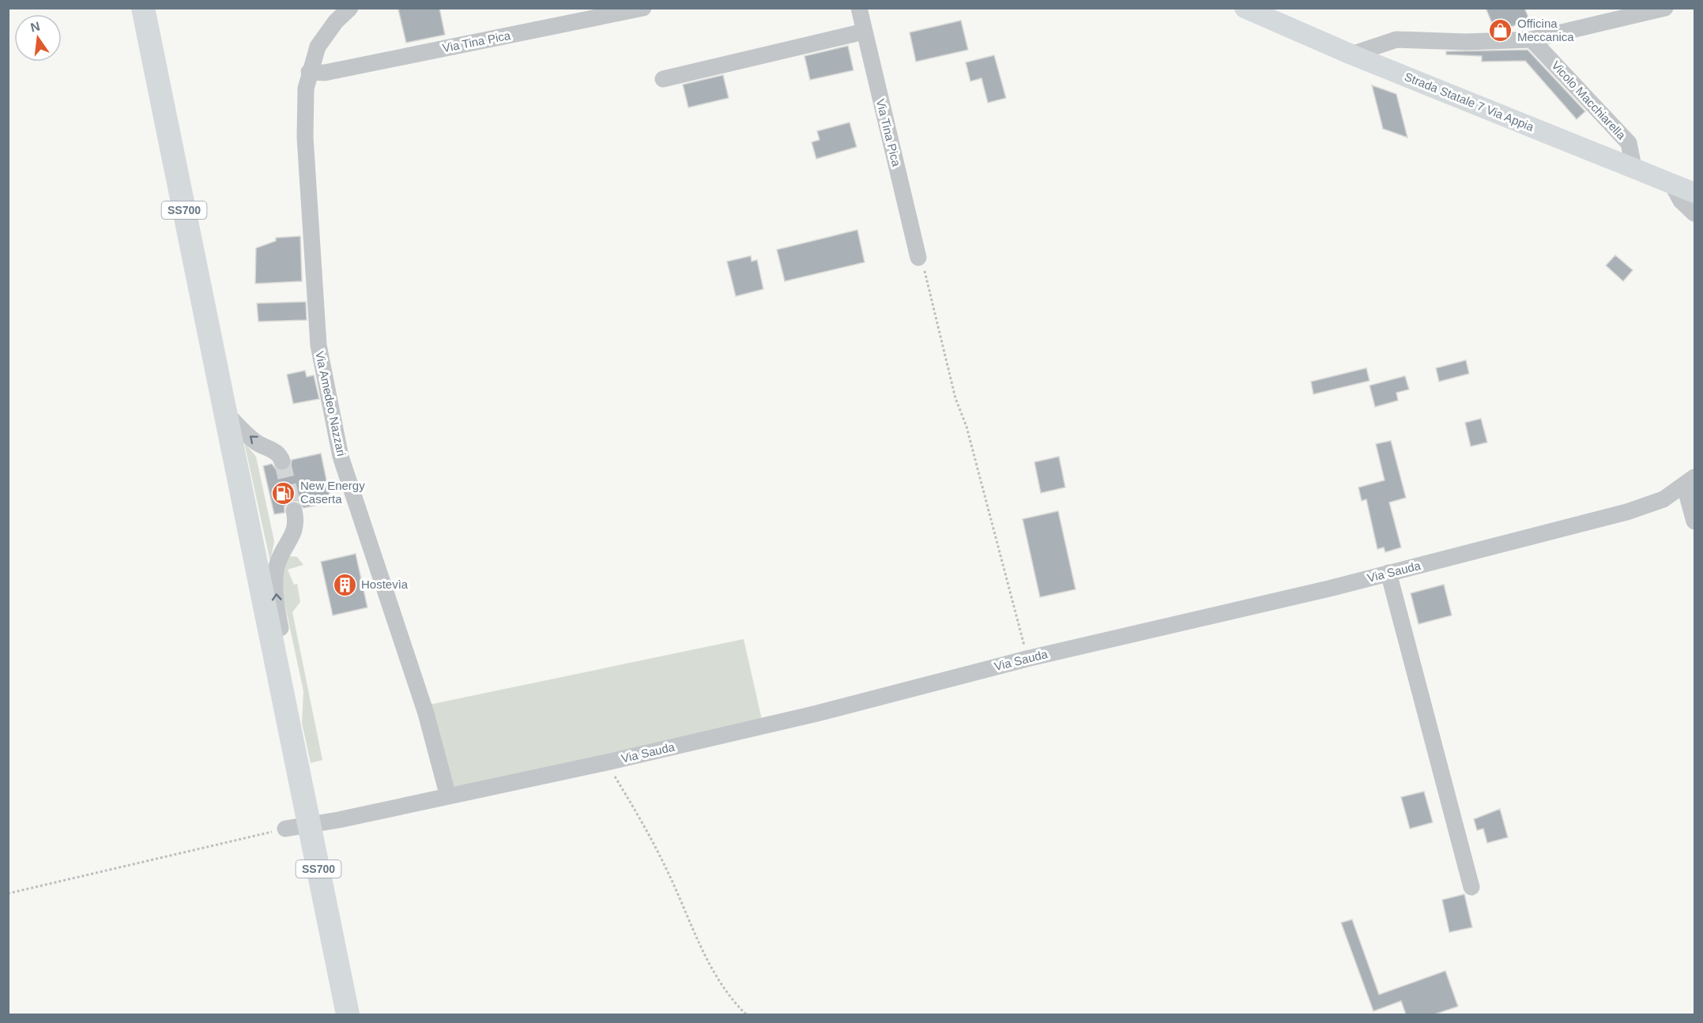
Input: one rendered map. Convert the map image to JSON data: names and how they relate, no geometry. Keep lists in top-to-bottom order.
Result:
{
  "streets": {
    "highway": ["SS700"],
    "main road": ["Strada Statale 7 Via Appia"],
    "street": [
      "Via Tina Pica",
      "Vicolo Macchiarella",
      "Via Amedeo Nazzari",
      "Via Sauda"
    ]
  },
  "crossings": [
    ["Via Tina Pica", "Via Amedeo Nazzari"],
    ["Vicolo Macchiarella", "Strada Statale 7 Via Appia"],
    ["Via Amedeo Nazzari", "Via Sauda"]
  ],
  "places": {
    "shop": ["Officina Meccanica"],
    "fuel station": ["New Energy Caserta"],
    "building": ["Hostevìa"]
  },
  "north": "top"
}
